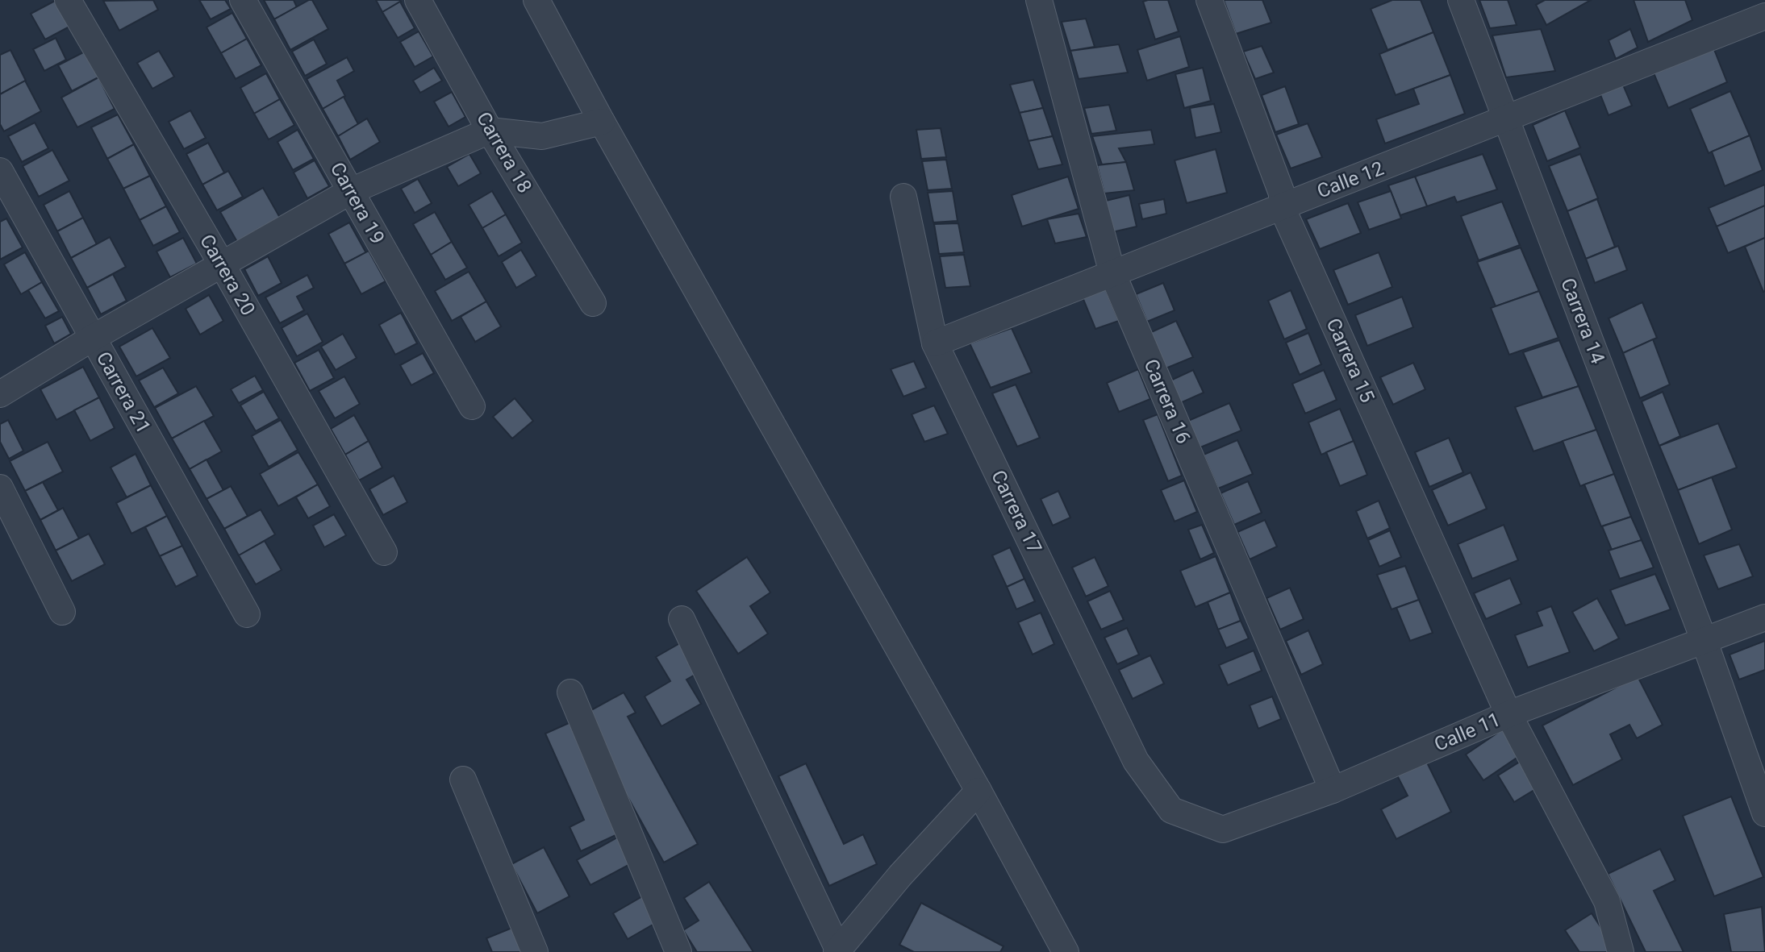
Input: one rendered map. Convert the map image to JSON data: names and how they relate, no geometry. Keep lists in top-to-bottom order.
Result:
{
  "streets": {
    "street": [
      "Carrera 18",
      "Calle 12",
      "Carrera 19",
      "Carrera 20",
      "Carrera 14",
      "Carrera 15",
      "Carrera 21",
      "Carrera 16",
      "Carrera 17",
      "Calle 11"
    ]
  },
  "crossings": [
    ["Calle 12", "Carrera 14"],
    ["Calle 12", "Carrera 15"],
    ["Calle 12", "Carrera 16"],
    ["Calle 12", "Carrera 17"],
    ["Carrera 14", "Calle 11"],
    ["Carrera 15", "Calle 11"],
    ["Carrera 16", "Calle 11"],
    ["Carrera 17", "Calle 11"]
  ]
}
